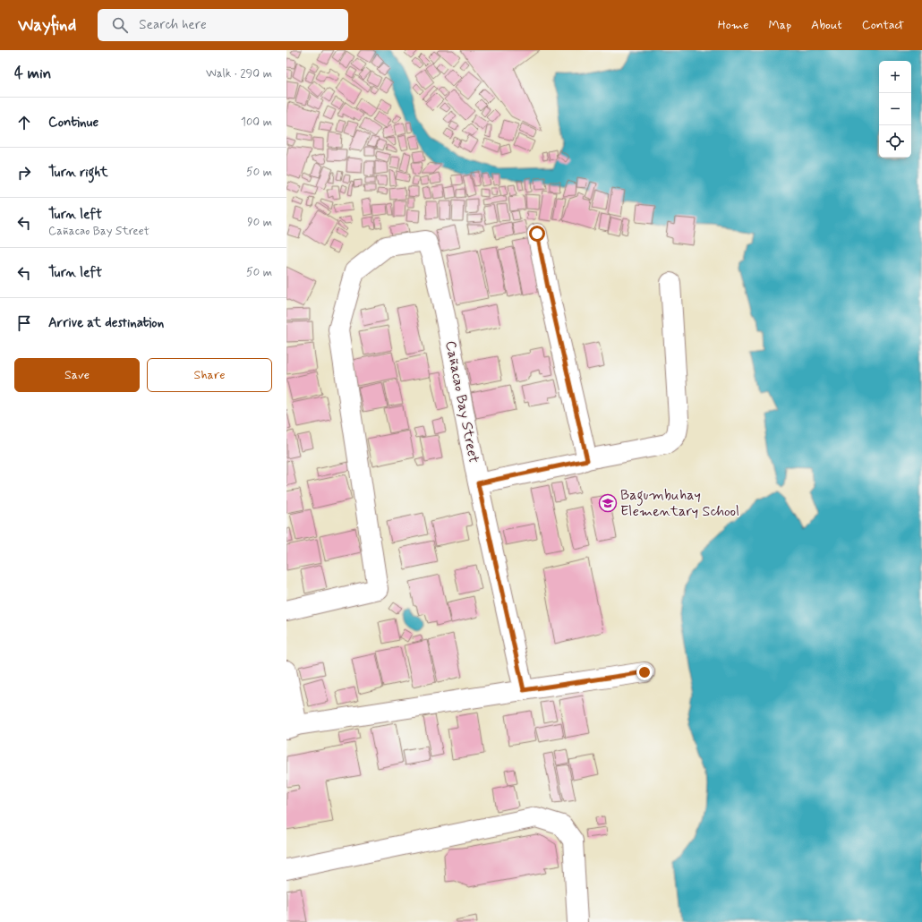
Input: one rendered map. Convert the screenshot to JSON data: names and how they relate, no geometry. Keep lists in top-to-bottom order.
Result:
{
  "streets": {
    "street": ["Cañacao Bay Street"]
  },
  "places": {
    "school or university": ["Bagumbuhay Elementary School"]
  },
  "page": {
    "header": "Wayfind",
    "search": "Search here",
    "nav": [
      "Home",
      "Map",
      "About",
      "Contact"
    ],
    "heading": ["4 min", "Walk · 290 m"],
    "map_buttons": ["+", "−"],
    "list": [
      ["Continue", "100 m"],
      ["Turn right", "50 m"],
      ["Turn left", "Cañacao Bay Street", "90 m"],
      ["Turn left", "50 m"],
      "Arrive at destination"
    ],
    "buttons": ["Save", "Share"]
  }
}
